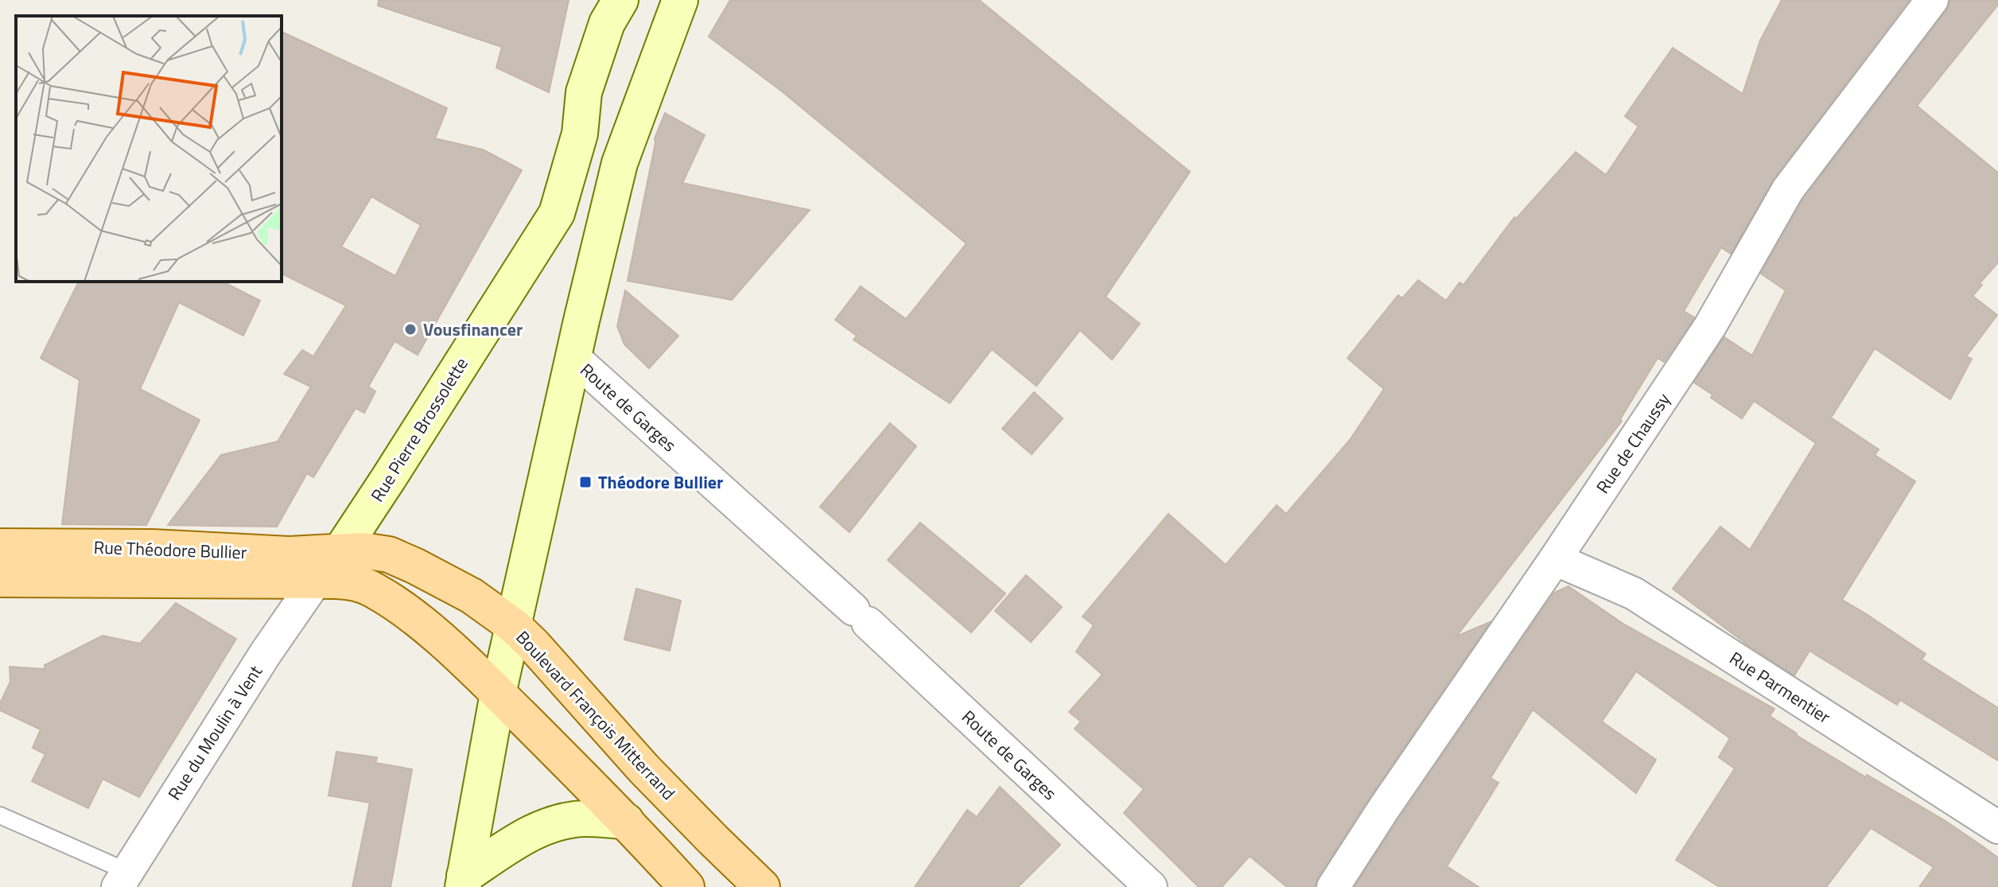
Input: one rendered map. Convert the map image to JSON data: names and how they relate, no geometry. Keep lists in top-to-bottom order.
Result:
{
  "streets": {
    "main road": ["Rue Pierre Brossolette", "Rue Théodore Bullier", "Boulevard François Mitterrand"],
    "street": [
      "Route de Garges",
      "Rue de Chaussy",
      "Rue Parmentier",
      "Rue du Moulin à Vent"
    ]
  },
  "crossings": [
    ["Rue Pierre Brossolette", "Rue Théodore Bullier"],
    ["Rue Pierre Brossolette", "Boulevard François Mitterrand"],
    ["Rue Pierre Brossolette", "Rue du Moulin à Vent"],
    ["Rue de Chaussy", "Rue Parmentier"],
    ["Rue Théodore Bullier", "Boulevard François Mitterrand"],
    ["Rue Théodore Bullier", "Rue du Moulin à Vent"],
    ["Boulevard François Mitterrand", "Rue du Moulin à Vent"]
  ],
  "places": {
    "other": ["Vousfinancer"],
    "transit": ["Théodore Bullier"]
  }
}
